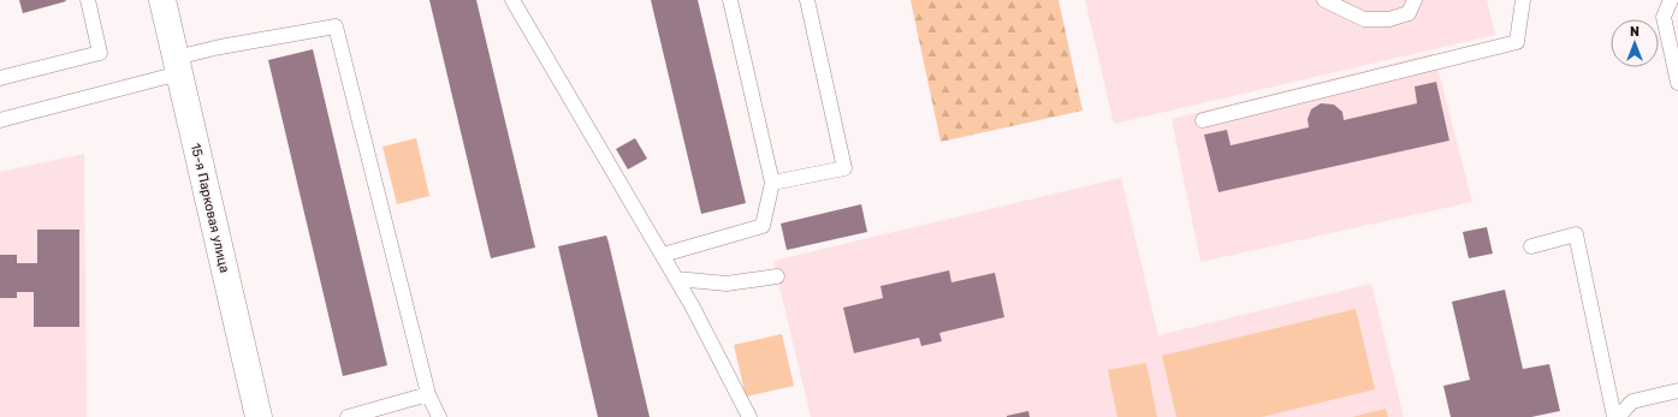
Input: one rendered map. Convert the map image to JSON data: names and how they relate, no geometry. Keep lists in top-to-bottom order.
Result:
{
  "streets": {
    "street": ["15-я Парковая улица"]
  },
  "north": "top"
}
